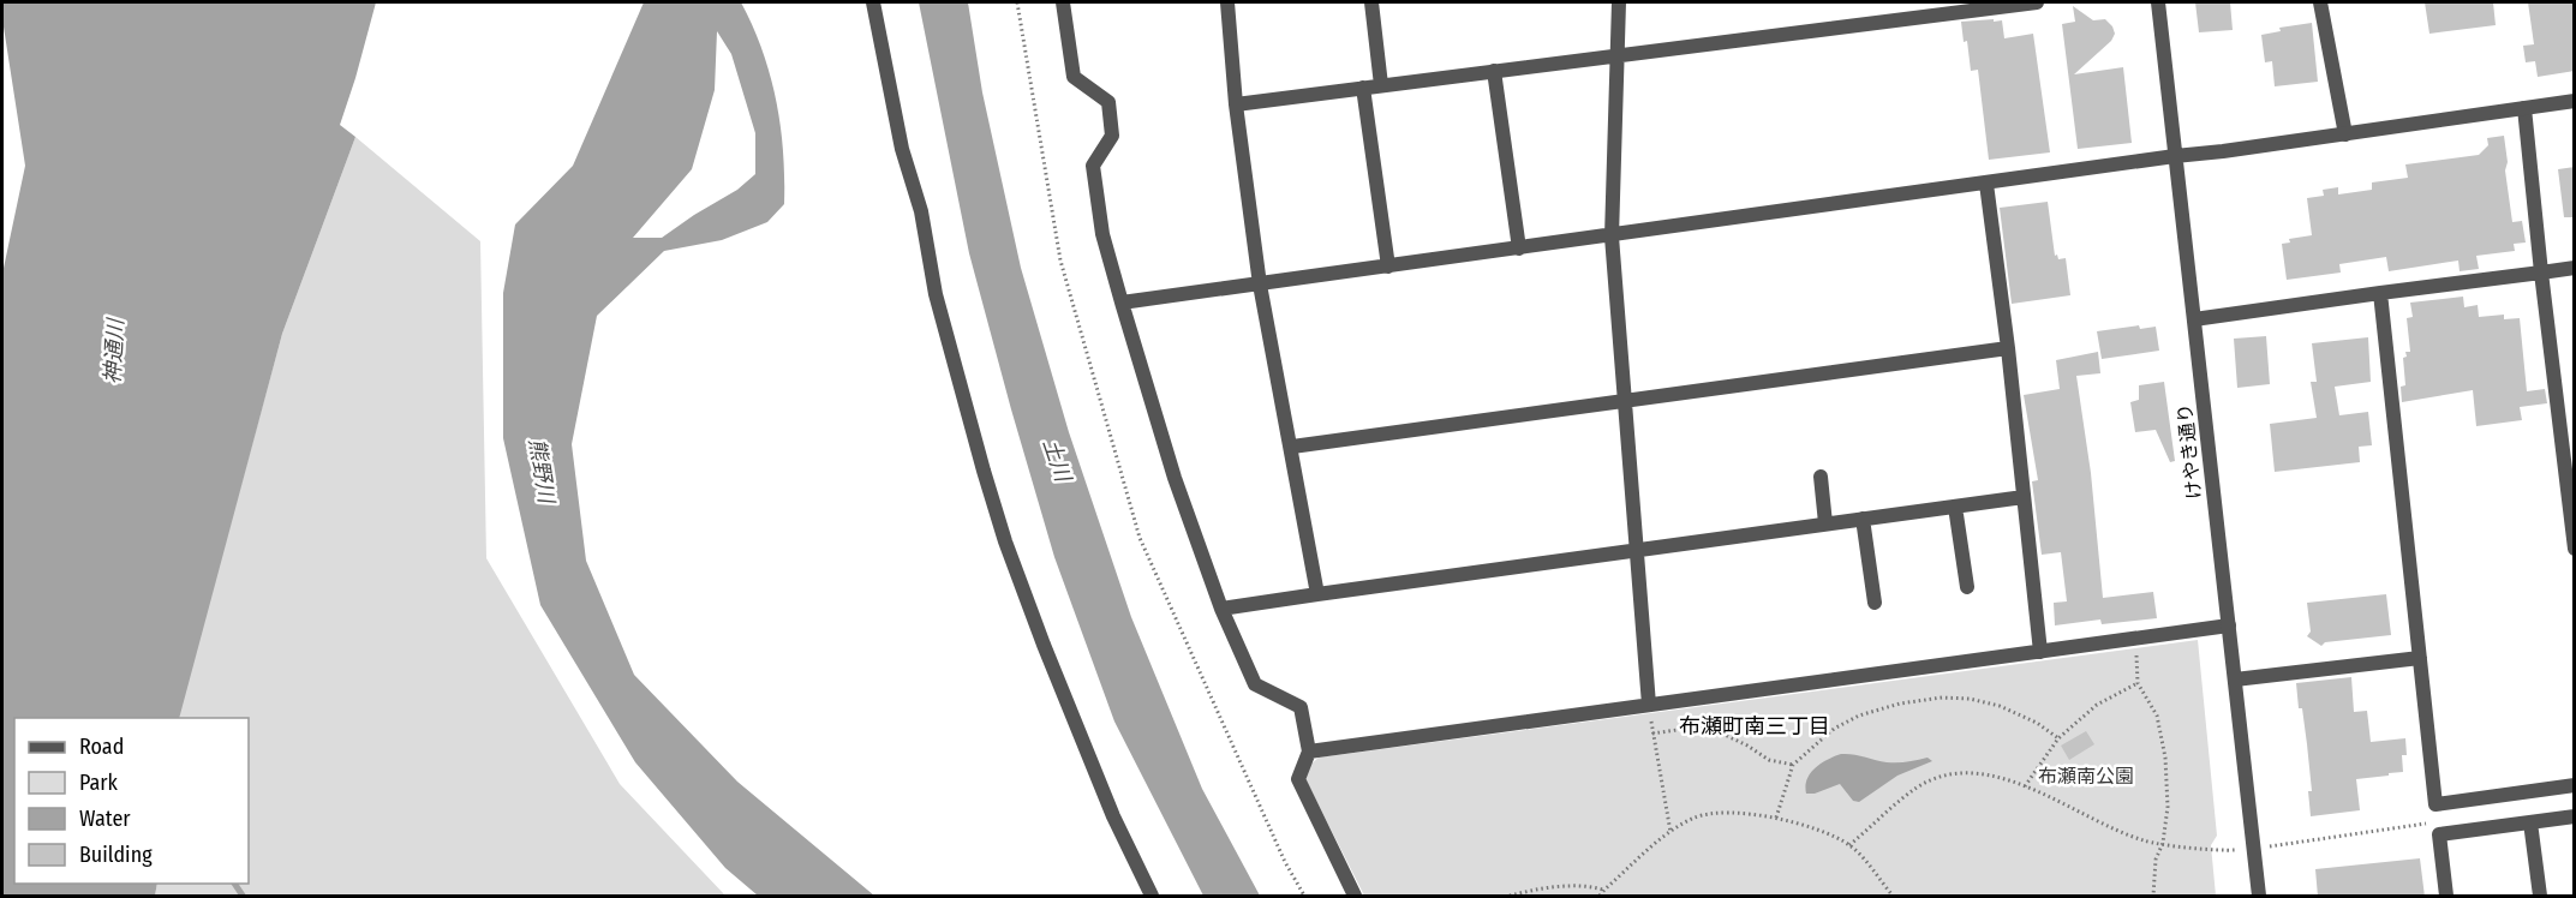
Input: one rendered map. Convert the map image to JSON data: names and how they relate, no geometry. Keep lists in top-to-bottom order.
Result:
{
  "streets": {
    "street": ["けやき通り"]
  },
  "districts": ["布瀬町南三丁目"],
  "water": ["神通川", "土川", "熊野川"],
  "parks": ["布瀬南公園"],
  "legend": [
    "Road",
    "Park",
    "Water",
    "Building"
  ]
}
